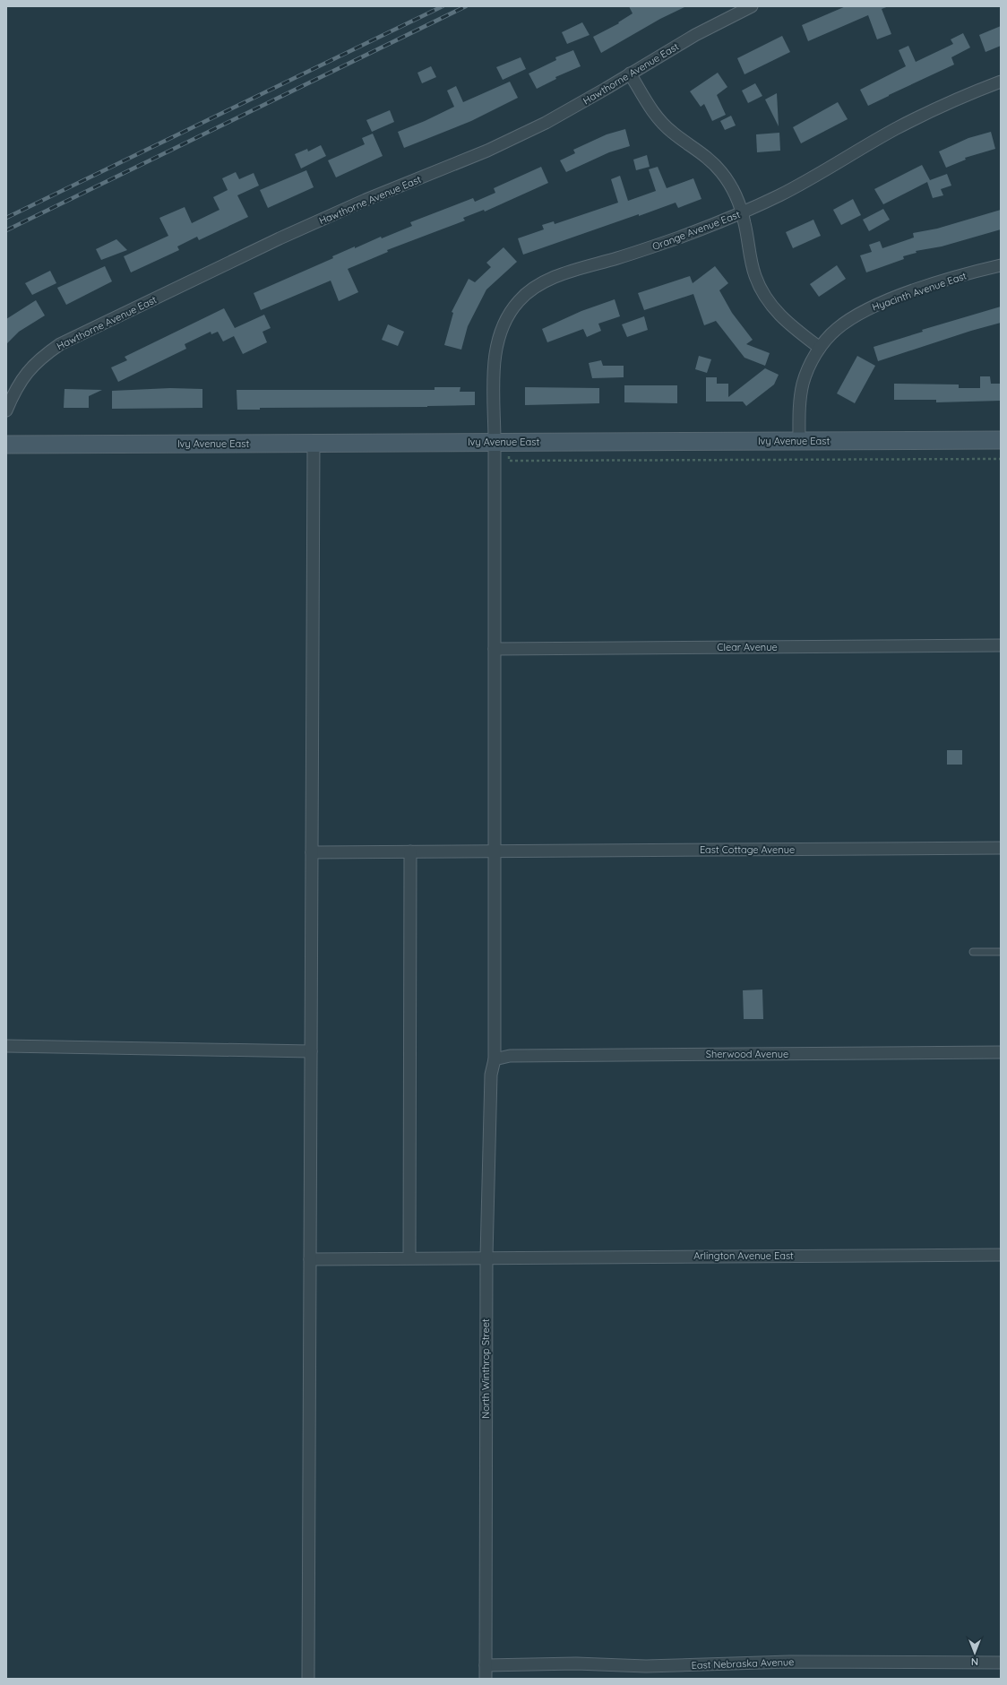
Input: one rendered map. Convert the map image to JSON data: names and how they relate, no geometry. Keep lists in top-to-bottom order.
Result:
{
  "streets": {
    "street": [
      "Hawthorne Avenue East",
      "Orange Avenue East",
      "Hyacinth Avenue East",
      "Ivy Avenue East",
      "Clear Avenue",
      "East Cottage Avenue",
      "Sherwood Avenue",
      "Arlington Avenue East",
      "North Winthrop Street",
      "East Nebraska Avenue"
    ]
  },
  "crossings": [
    ["Orange Avenue East", "Ivy Avenue East"],
    ["Orange Avenue East", "Clear Avenue"],
    ["Orange Avenue East", "East Cottage Avenue"],
    ["Orange Avenue East", "North Winthrop Street"],
    ["Hyacinth Avenue East", "Ivy Avenue East"],
    ["East Cottage Avenue", "North Winthrop Street"],
    ["Sherwood Avenue", "North Winthrop Street"],
    ["Arlington Avenue East", "North Winthrop Street"],
    ["North Winthrop Street", "East Nebraska Avenue"]
  ],
  "north": "bottom"
}
